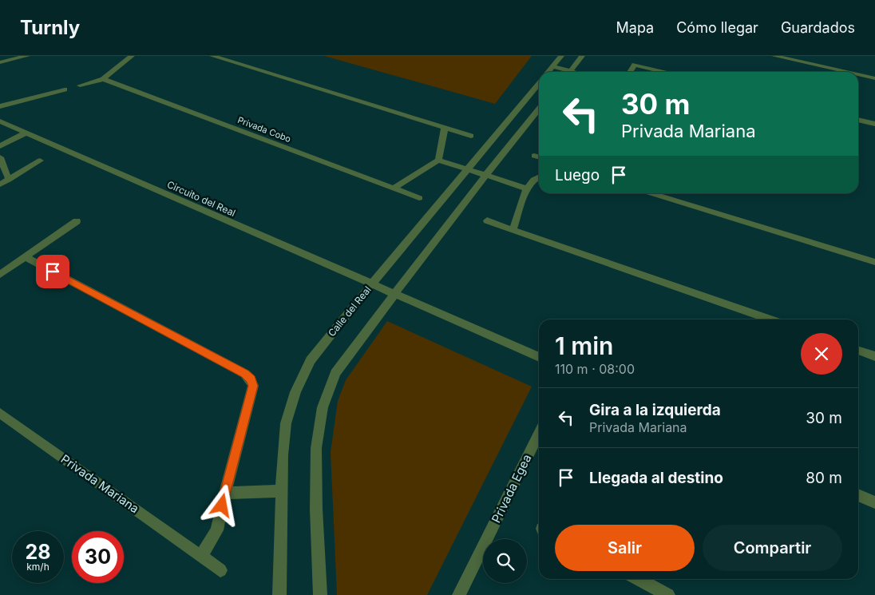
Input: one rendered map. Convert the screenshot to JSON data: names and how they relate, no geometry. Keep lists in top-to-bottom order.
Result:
{
  "streets": {
    "street": [
      "Privada Cobo",
      "Circuito del Real",
      "Calle del Real",
      "Privada Mariana",
      "Privada Egea"
    ]
  },
  "crossings": [
    ["Circuito del Real", "Calle del Real"]
  ],
  "page": {
    "header": "Turnly",
    "nav": ["Mapa", "Cómo llegar", "Guardados"],
    "turn": ["30 m", "Privada Mariana"],
    "then": "Luego",
    "heading": ["1 min", "110 m · 08:00"],
    "list": [
      {
        "name": "Gira a la izquierda",
        "note": "Privada Mariana",
        "value": "30 m"
      },
      {
        "name": "Llegada al destino",
        "value": "80 m"
      }
    ],
    "buttons": ["Salir", "Compartir"],
    "speed": "28 km/h",
    "limit": "30"
  }
}
